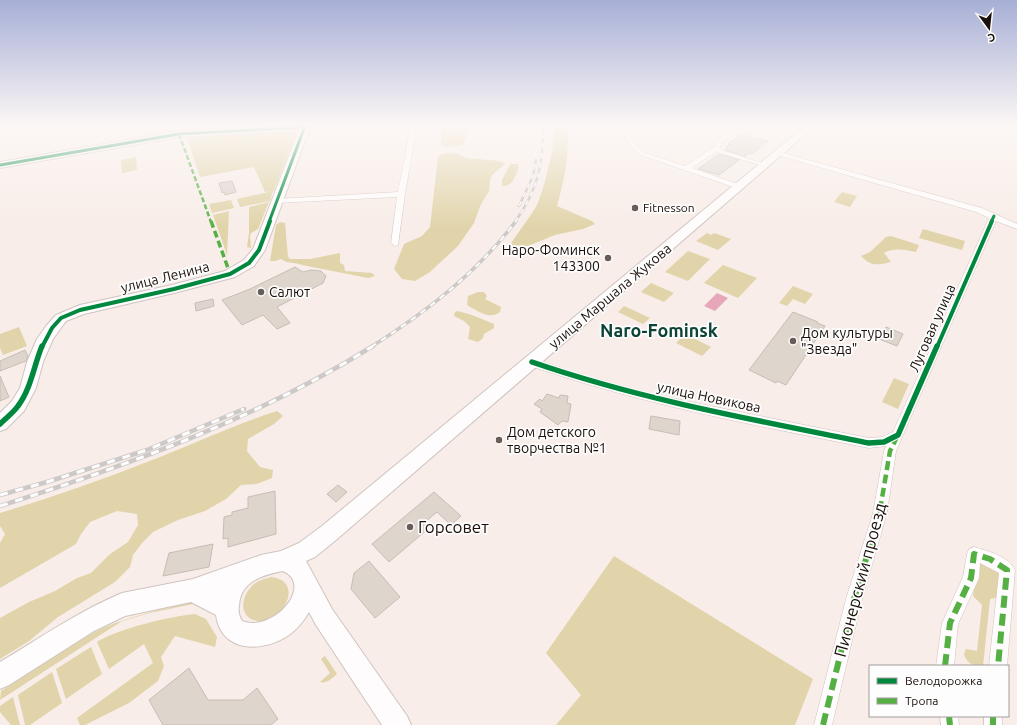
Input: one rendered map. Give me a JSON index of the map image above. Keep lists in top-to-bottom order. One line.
{"streets":{"main road":["улица Ленина","улица Маршала Жукова"],"street":["Луговая улица","улица Новикова","Пионерский проезд"]},"crossings":[["улица Маршала Жукова","улица Новикова"],["Луговая улица","улица Новикова"],["Луговая улица","Пионерский проезд"],["улица Новикова","Пионерский проезд"]],"districts":["Naro-Fominsk"],"places":["Fitnesson","Наро-Фоминск 143300","Салют","Дом культуры \"Звезда\"","Дом детского творчества №1","Горсовет"],"legend":["Велодорожка","Тропа"],"north":"bottom"}
